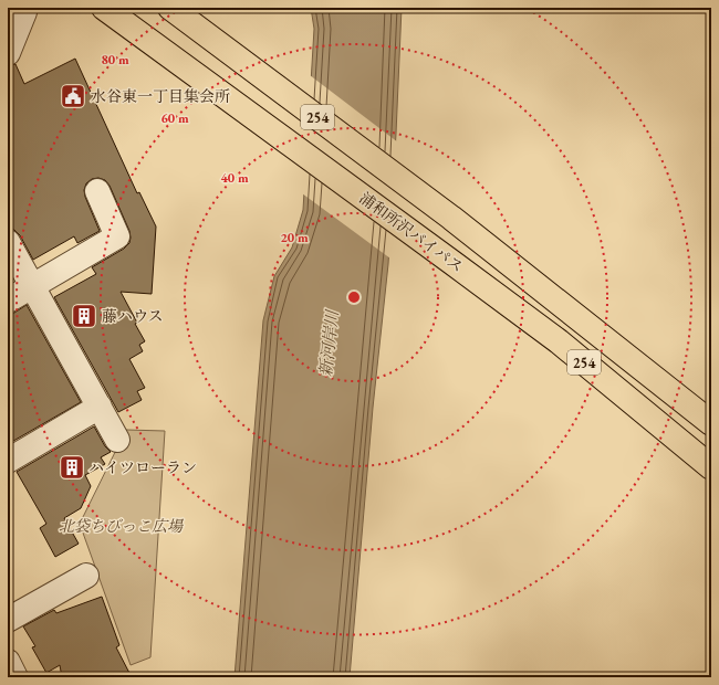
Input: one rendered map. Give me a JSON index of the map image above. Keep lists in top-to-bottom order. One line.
{"streets":{"highway":["254","浦和所沢バイパス"]},"water":["新河岸川"],"parks":["北袋ちびっこ広場"],"places":{"public building":["水谷東一丁目集会所"],"building":["藤ハウス","ハイツローラン"]},"rings":["80 m","60 m","40 m","20 m"]}
